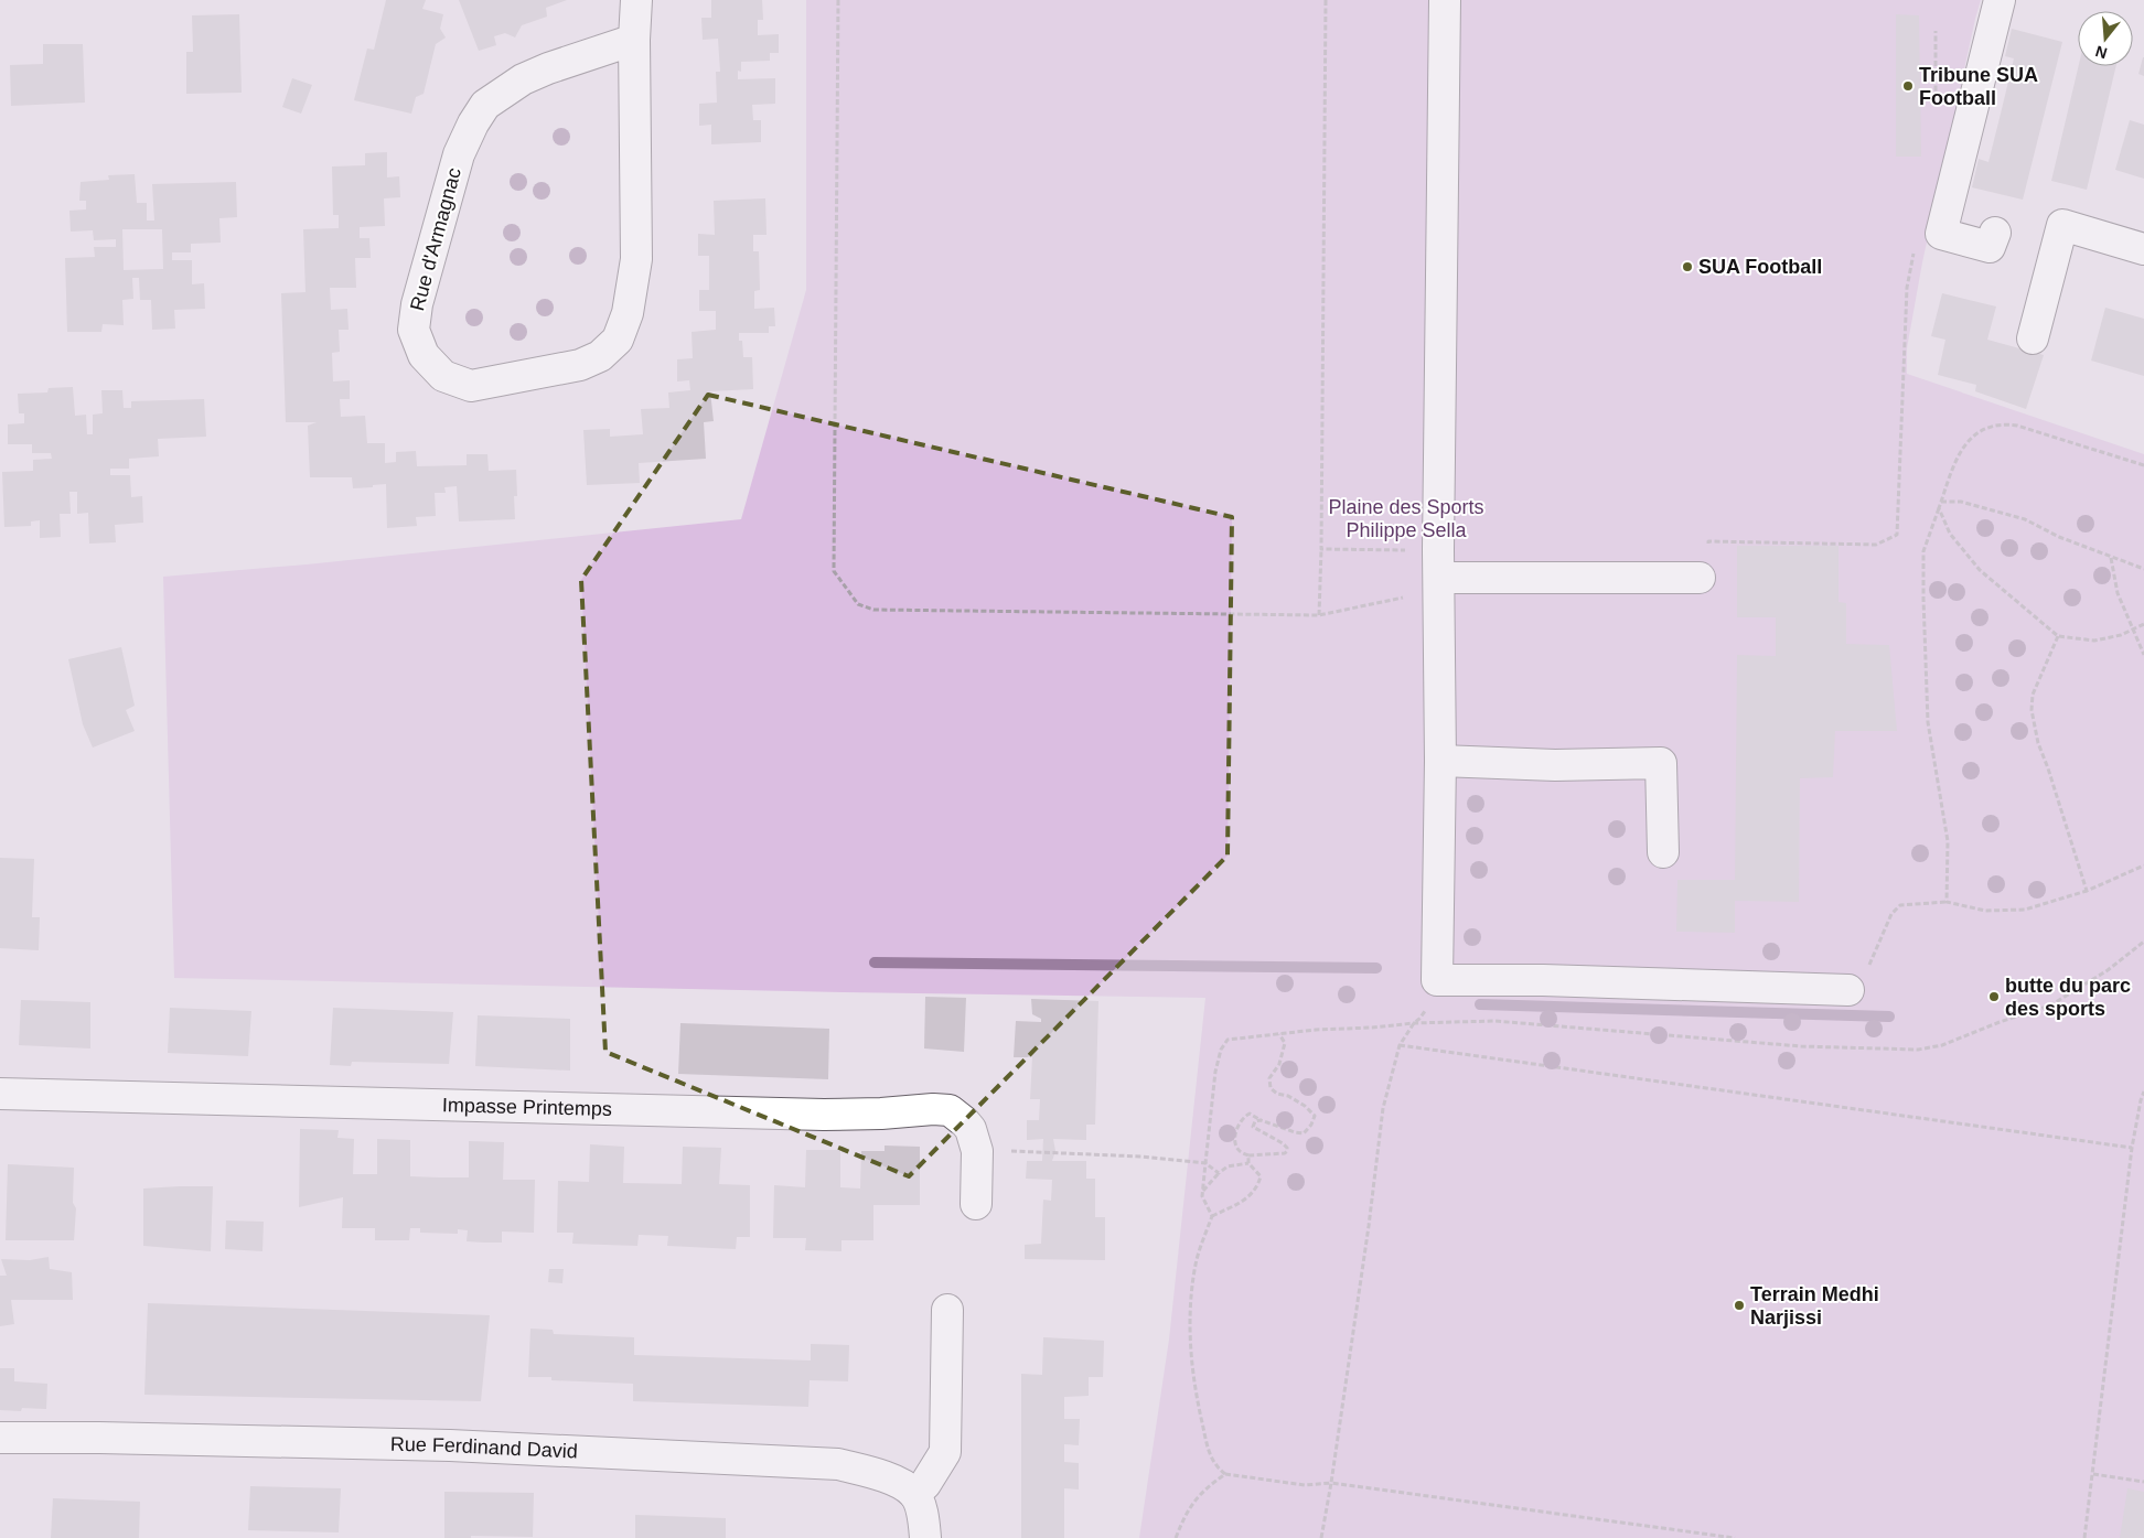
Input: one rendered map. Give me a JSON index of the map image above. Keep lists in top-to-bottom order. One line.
{"streets":{"street":["Rue d'Armagnac","Impasse Printemps","Rue Ferdinand David"]},"parks":["Plaine des Sports Philippe Sella"],"places":["Tribune SUA Football","SUA Football","butte du parc des sports","Terrain Medhi Narjissi"],"north":"bottom"}
